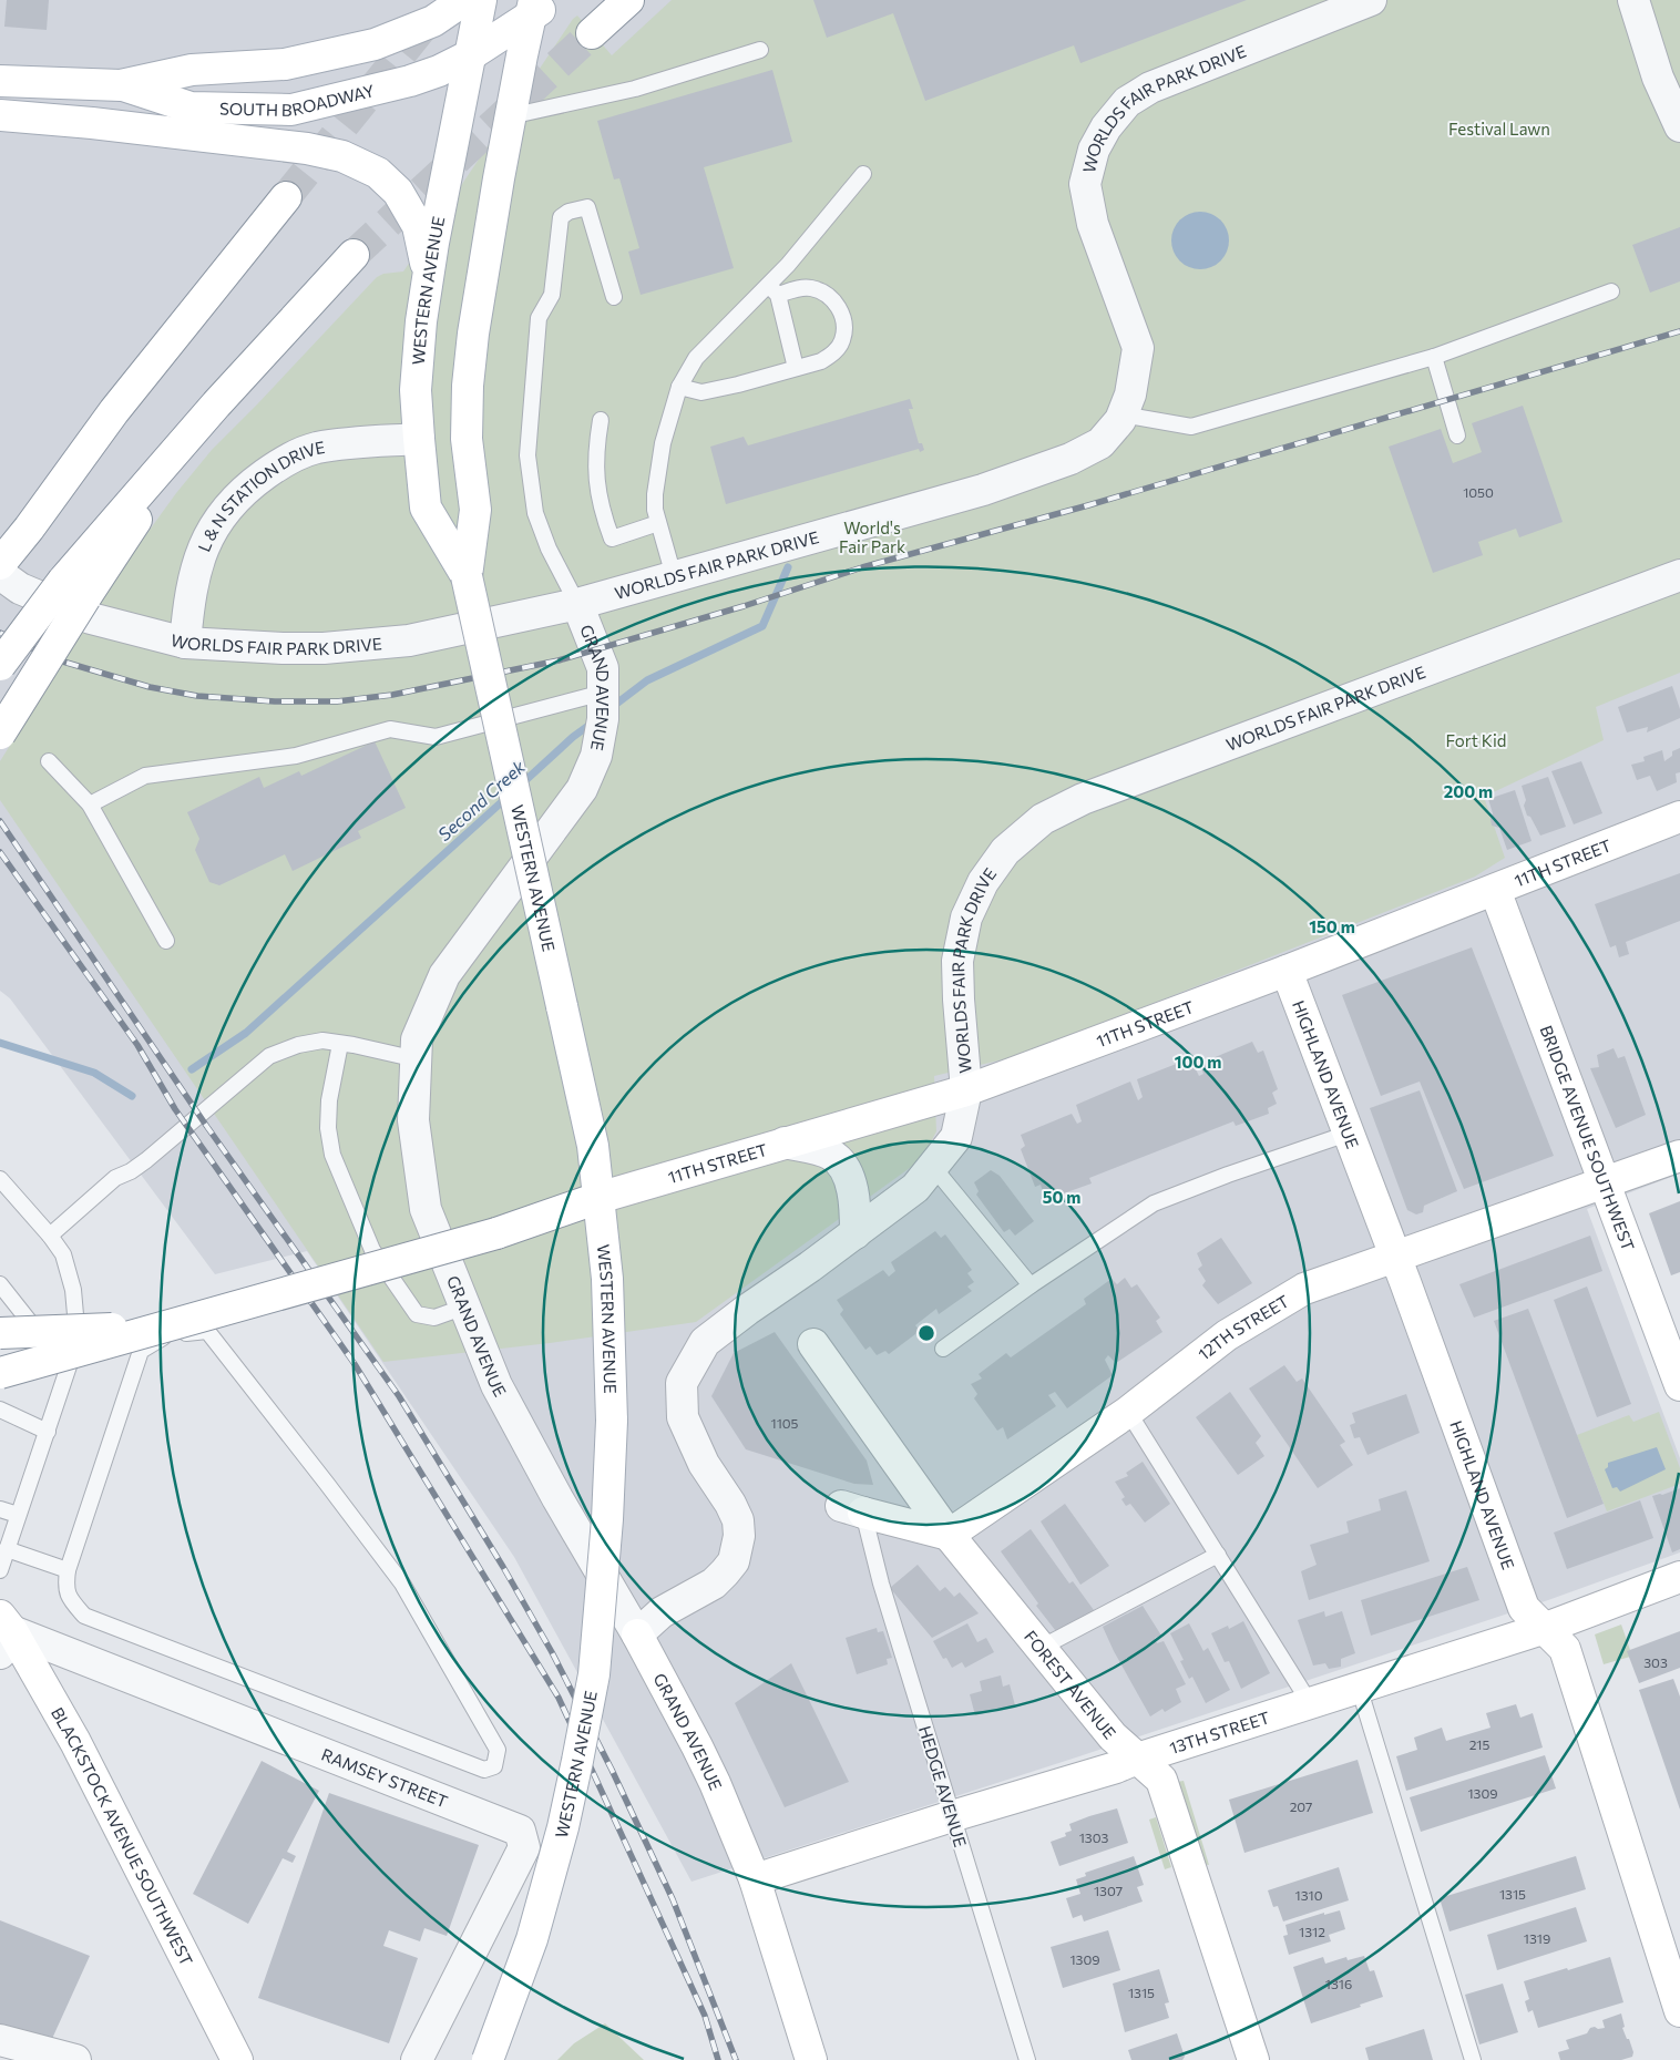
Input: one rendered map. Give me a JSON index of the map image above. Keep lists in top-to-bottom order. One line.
{"streets":{"main road":["SOUTH BROADWAY","WESTERN AVENUE","GRAND AVENUE","11TH STREET","HIGHLAND AVENUE","BRIDGE AVENUE SOUTHWEST","12TH STREET","FOREST AVENUE","13TH STREET","BLACKSTOCK AVENUE SOUTHWEST"],"street":["WORLDS FAIR PARK DRIVE","L & N STATION DRIVE","RAMSEY STREET"],"lane":["HEDGE AVENUE"]},"crossings":[["SOUTH BROADWAY","WESTERN AVENUE"],["WORLDS FAIR PARK DRIVE","L & N STATION DRIVE"],["WORLDS FAIR PARK DRIVE","GRAND AVENUE"],["WORLDS FAIR PARK DRIVE","11TH STREET"],["WESTERN AVENUE","L & N STATION DRIVE"],["WESTERN AVENUE","11TH STREET"],["GRAND AVENUE","13TH STREET"],["11TH STREET","HIGHLAND AVENUE"],["11TH STREET","BRIDGE AVENUE SOUTHWEST"],["HIGHLAND AVENUE","12TH STREET"],["HIGHLAND AVENUE","13TH STREET"],["BRIDGE AVENUE SOUTHWEST","12TH STREET"],["12TH STREET","FOREST AVENUE"],["FOREST AVENUE","13TH STREET"],["13TH STREET","HEDGE AVENUE"],["RAMSEY STREET","BLACKSTOCK AVENUE SOUTHWEST"]],"water":["Second Creek"],"parks":["Festival Lawn","World's Fair Park","Fort Kid"],"house_numbers":["1050","1105","303","215","1309","207","1303","1307","1315","1310","1312","1319","1309","1316","1315"],"rings":["200 m","150 m","100 m","50 m"]}
